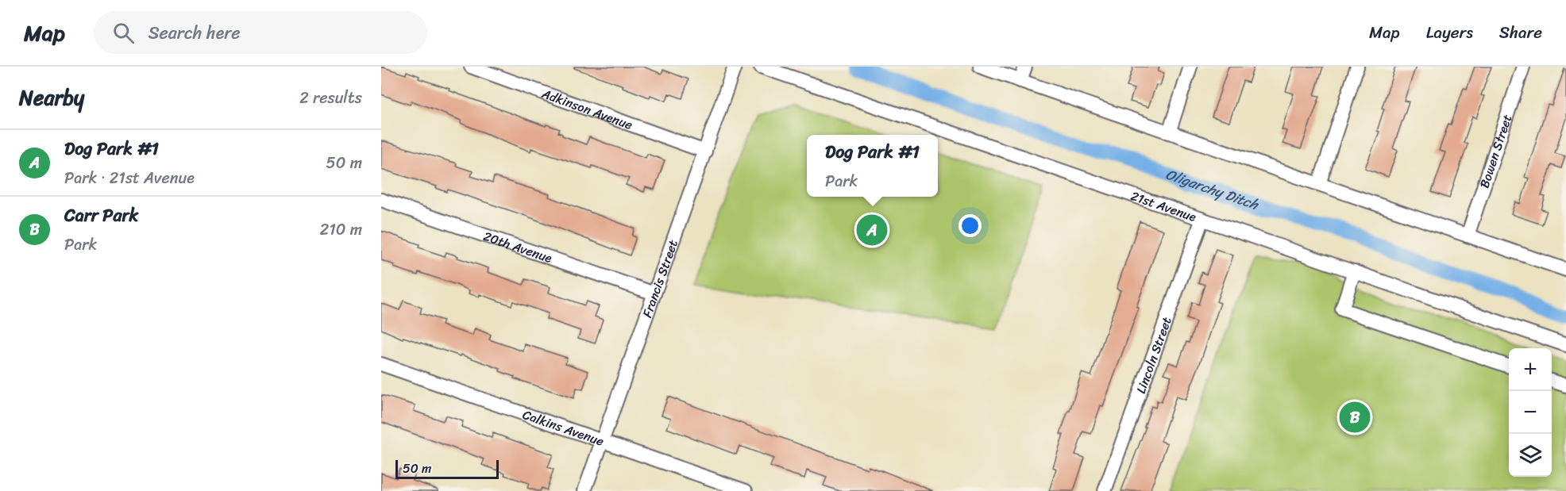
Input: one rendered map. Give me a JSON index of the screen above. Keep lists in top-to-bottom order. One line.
{"streets":{"street":["Adkinson Avenue","Bowen Street","21st Avenue","20th Avenue","Francis Street","Lincoln Street","Calkins Avenue"]},"crossings":[["Adkinson Avenue","Francis Street"],["21st Avenue","Lincoln Street"],["20th Avenue","Francis Street"],["Francis Street","Calkins Avenue"]],"water":["Oligarchy Ditch"],"scale_bar":"50 m","page":{"header":"Map","search":"Search here","nav":["Map","Layers","Share"],"heading":["Nearby","2 results"],"list":[{"mark":"A","name":"Dog Park #1","note":"Park · 21st Avenue","value":"50 m"},{"mark":"B","name":"Carr Park","note":"Park","value":"210 m"}],"popup":["Dog Park #1","Park"],"pins":["A","B"],"map_buttons":["+","−"],"scale":"50 m"}}
